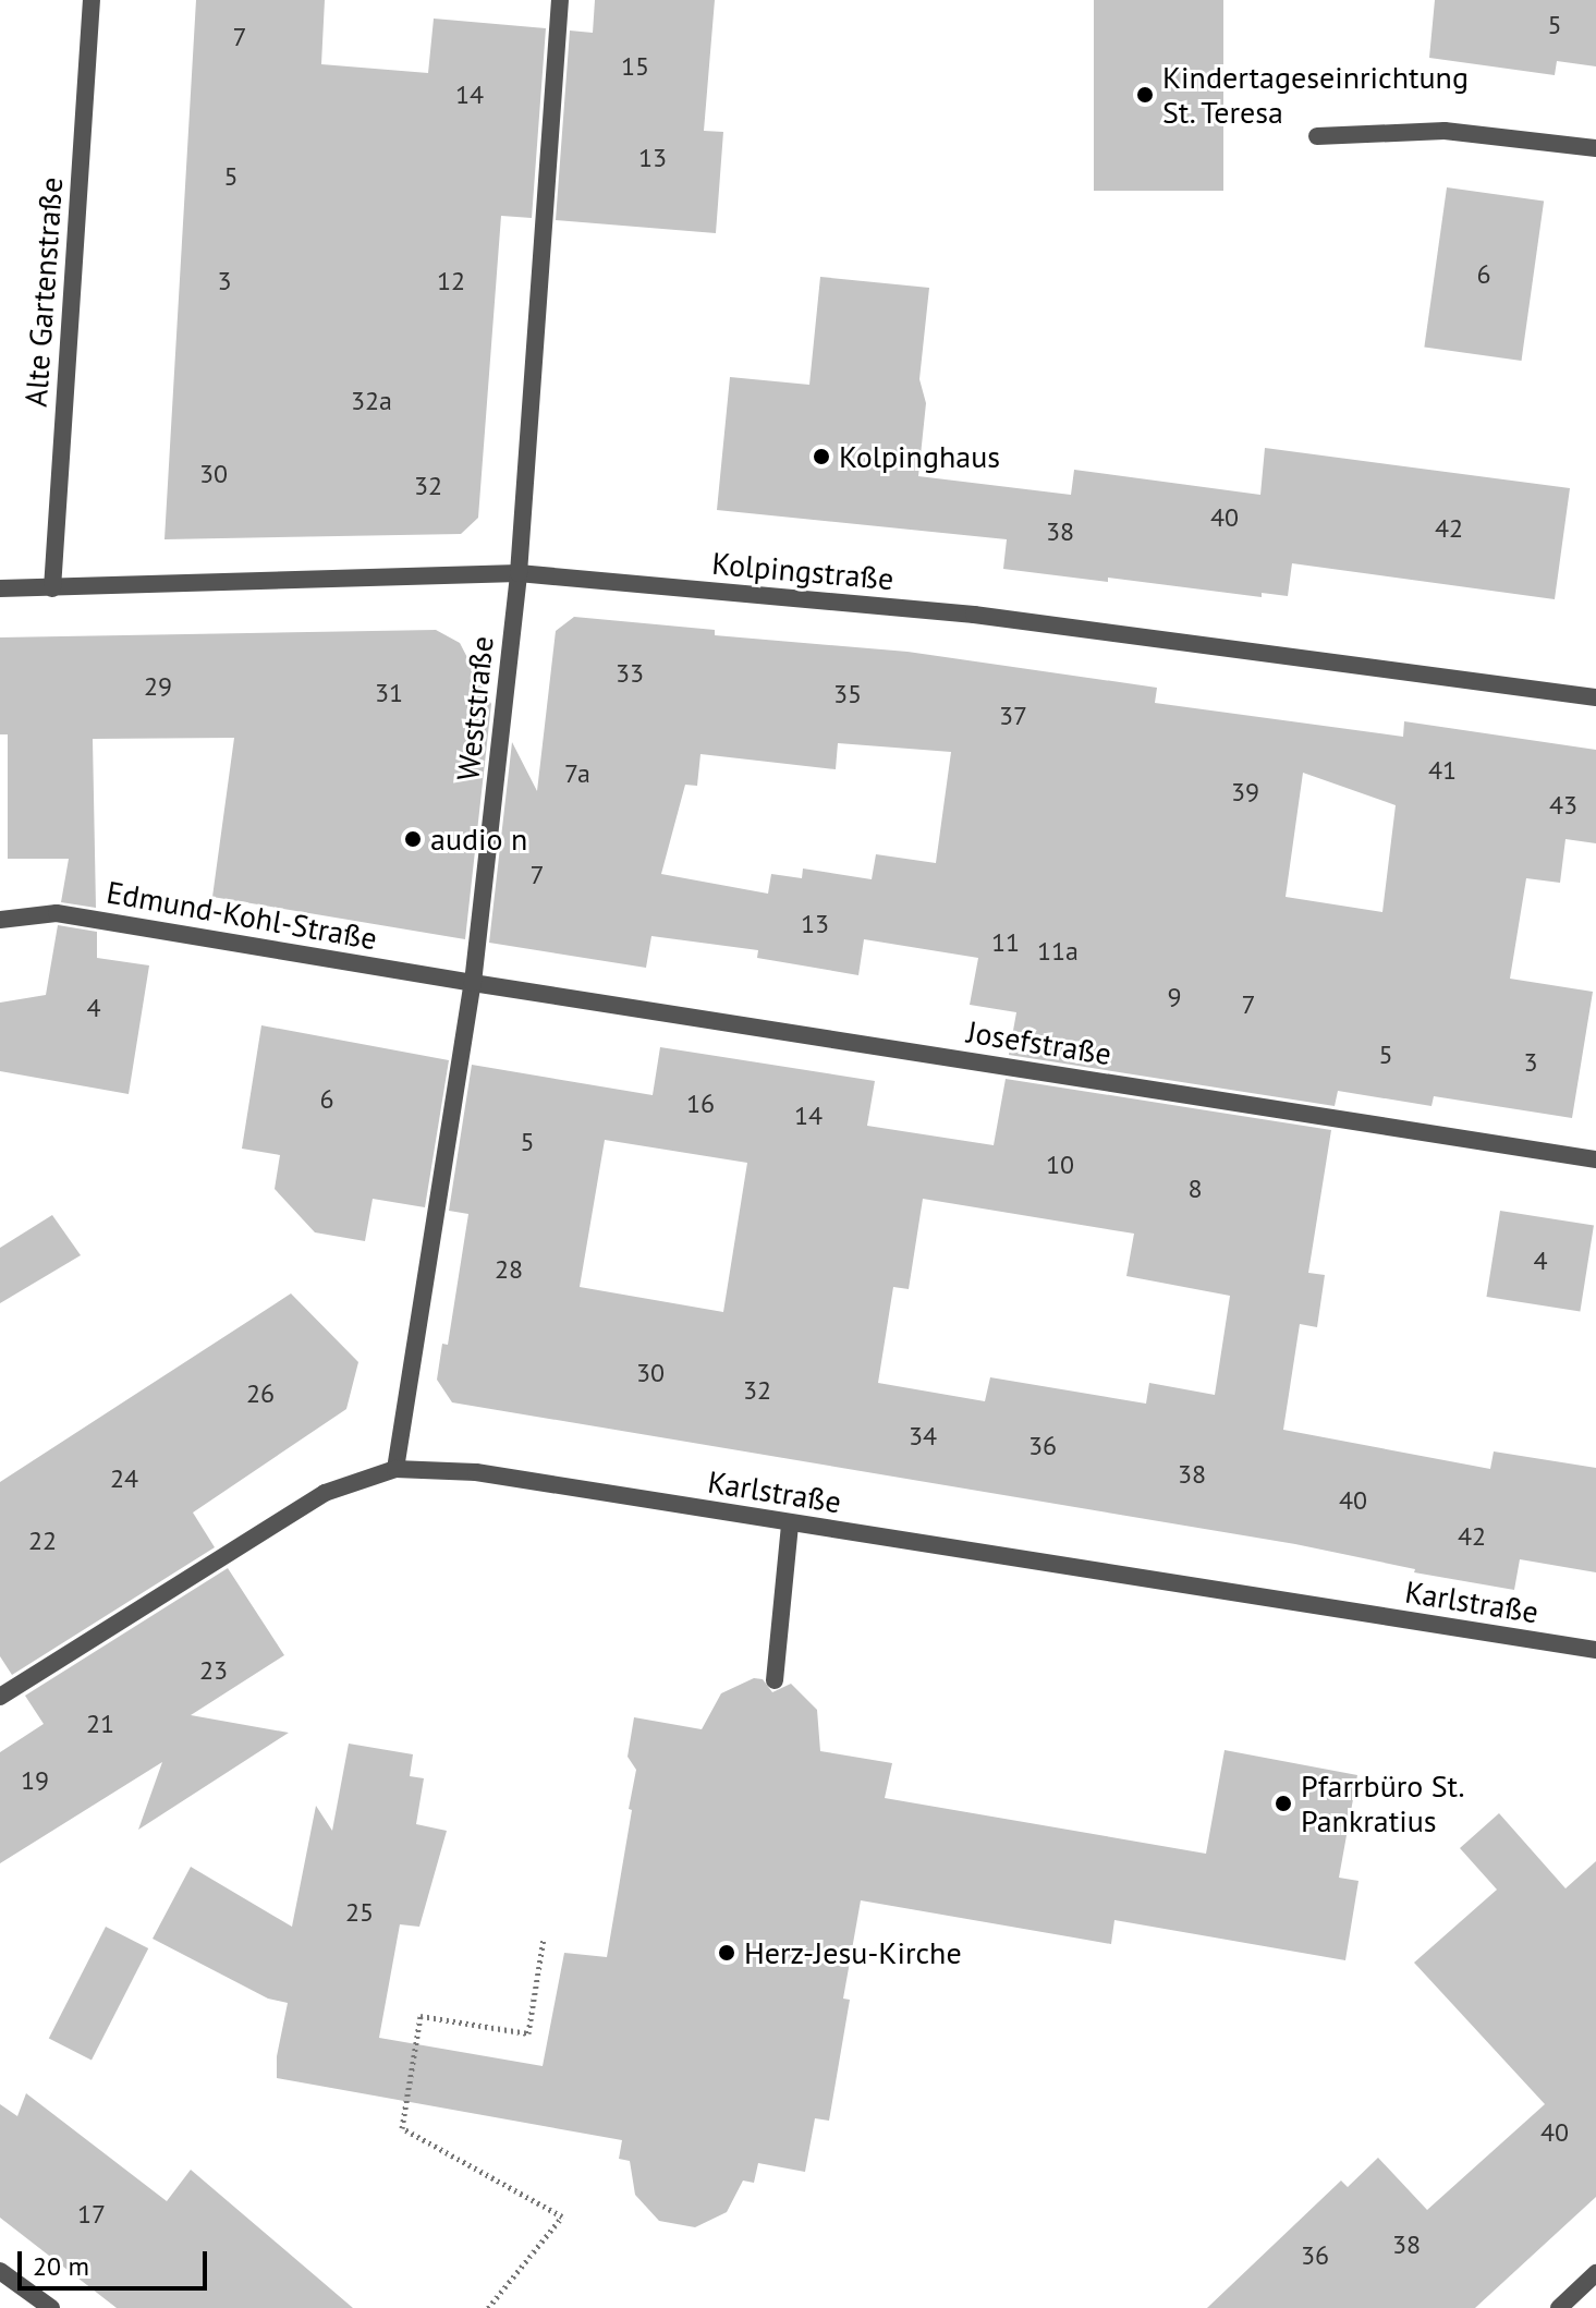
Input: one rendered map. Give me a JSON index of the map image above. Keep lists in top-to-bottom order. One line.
{"streets":{"street":["Alte Gartenstraße","Kolpingstraße","Weststraße","Edmund-Kohl-Straße","Josefstraße","Karlstraße"]},"crossings":[["Alte Gartenstraße","Kolpingstraße"],["Kolpingstraße","Weststraße"],["Weststraße","Edmund-Kohl-Straße"],["Weststraße","Josefstraße"],["Weststraße","Karlstraße"],["Edmund-Kohl-Straße","Josefstraße"]],"places":["Kindertageseinrichtung St. Teresa","Kolpinghaus","audio n","Pfarrbüro St. Pankratius","Herz-Jesu-Kirche"],"house_numbers":["5","7","15","14","13","5","6","3","12","32a","30","32","40","42","38","33","29","31","35","37","41","7a","39","43","7","13","11","11a","9","7","4","5","3","6","16","14","5","10","8","4","28","30","32","26","34","36","38","24","40","42","22","23","21","19","25","40","17","38","36"],"scale_bar":"20 m"}
